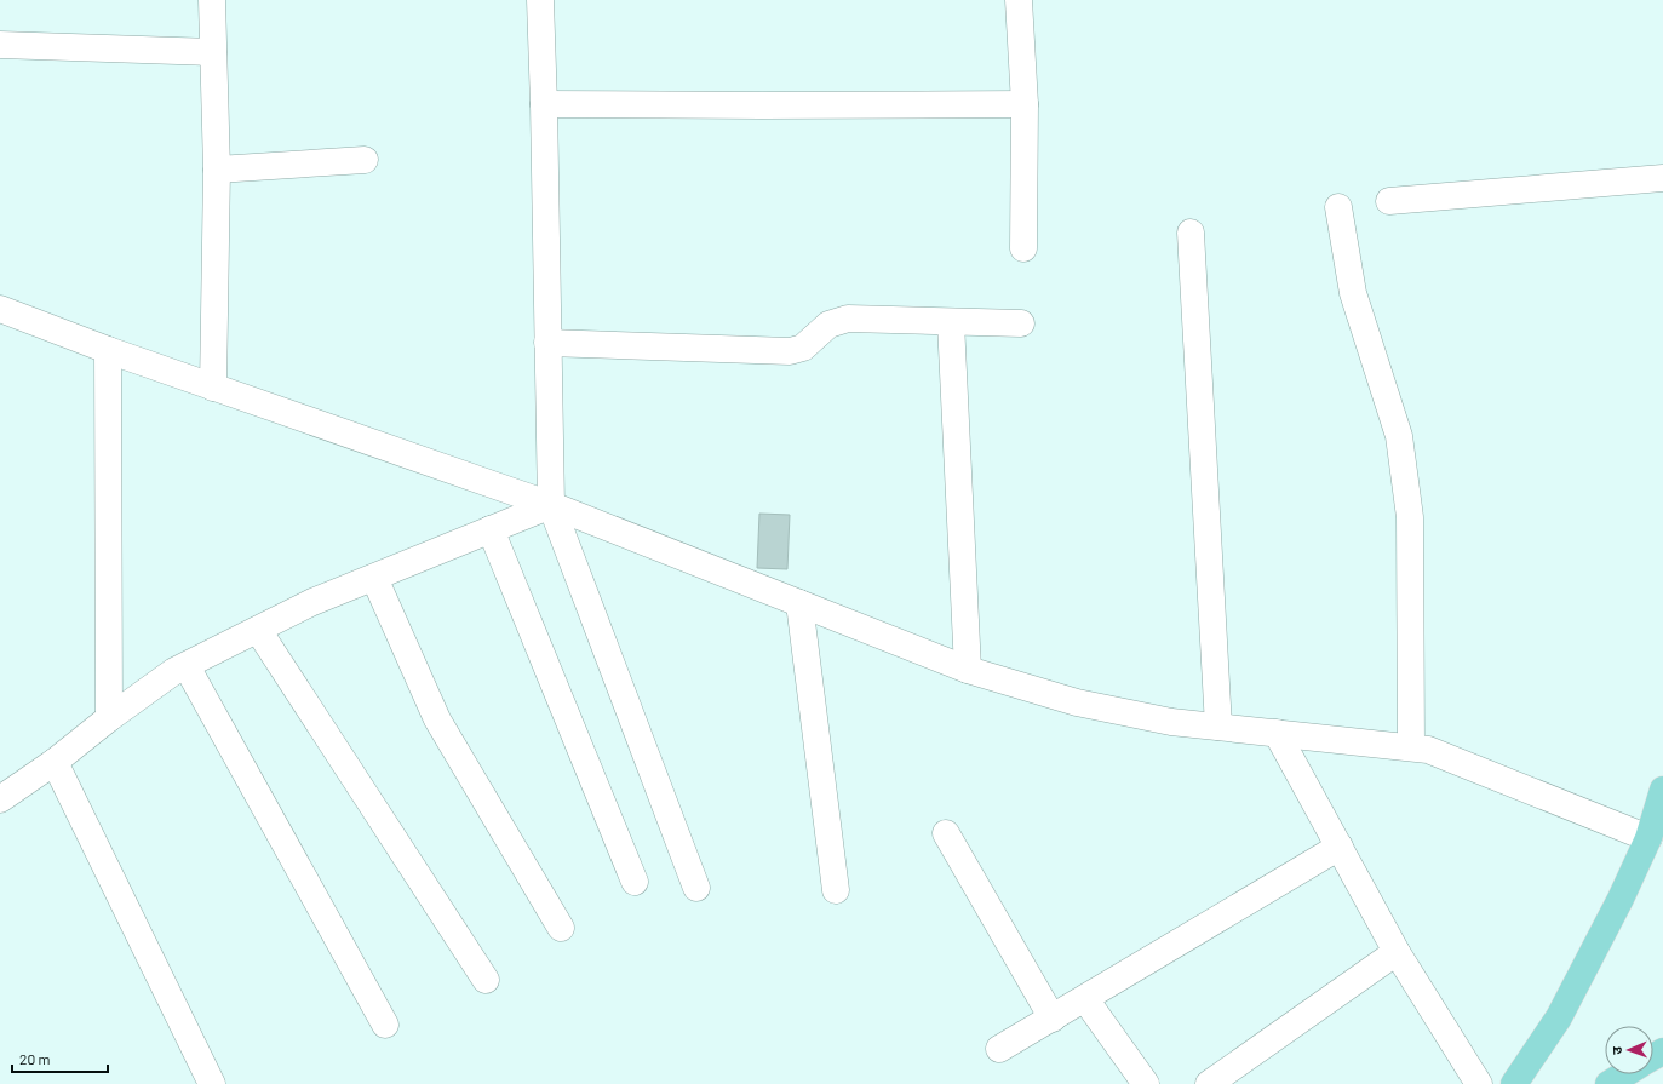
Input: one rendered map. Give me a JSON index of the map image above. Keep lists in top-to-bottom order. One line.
{"scale_bar":"20 m","north":"left"}
